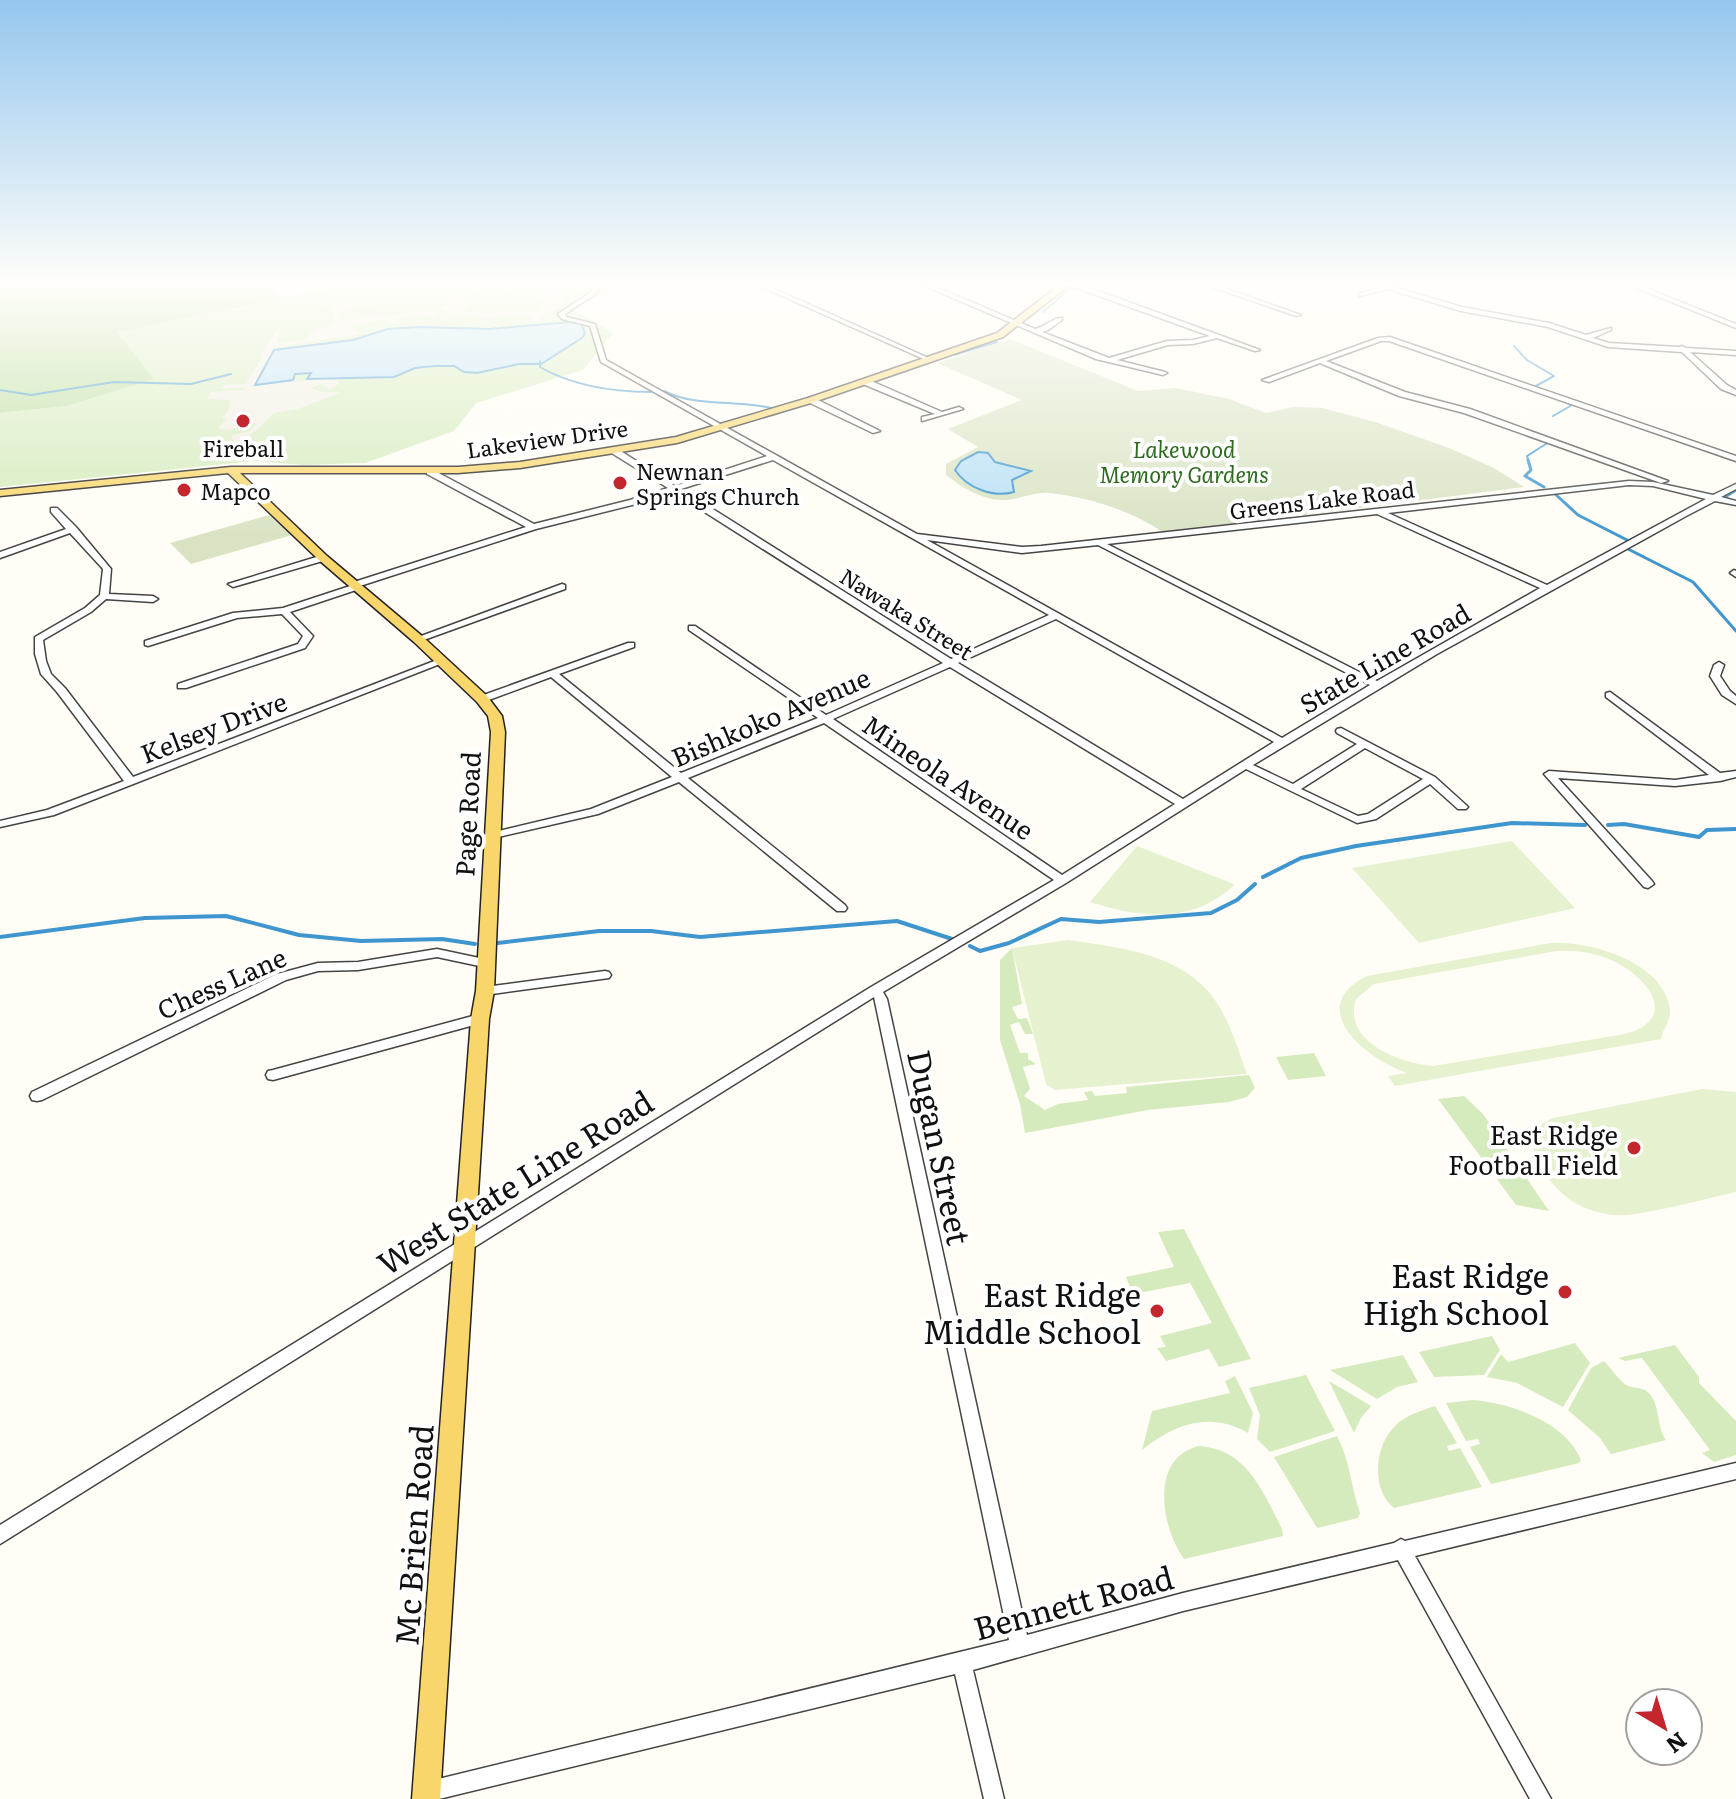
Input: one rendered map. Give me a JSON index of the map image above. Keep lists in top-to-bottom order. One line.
{"streets":{"main road":["Lakeview Drive","Page Road","Mc Brien Road"],"street":["Greens Lake Road","Nawaka Street","State Line Road","Bishkoko Avenue","Kelsey Drive","Mineola Avenue","Chess Lane","Dugan Street","West State Line Road","Bennett Road"]},"crossings":[["Lakeview Drive","Nawaka Street"],["Lakeview Drive","Page Road"],["Greens Lake Road","State Line Road"],["Nawaka Street","State Line Road"],["Nawaka Street","Bishkoko Avenue"],["State Line Road","Mineola Avenue"],["State Line Road","West State Line Road"],["Bishkoko Avenue","Mineola Avenue"],["Bishkoko Avenue","Page Road"],["Kelsey Drive","Page Road"],["Mineola Avenue","West State Line Road"],["Page Road","Chess Lane"],["Page Road","West State Line Road"],["Page Road","Mc Brien Road"],["Dugan Street","West State Line Road"],["Dugan Street","Bennett Road"],["Mc Brien Road","Bennett Road"]],"parks":["Lakewood Memory Gardens"],"places":["Fireball","Newnan Springs Church","Mapco","East Ridge Football Field","East Ridge High School","East Ridge Middle School"],"north":"bottom right"}
